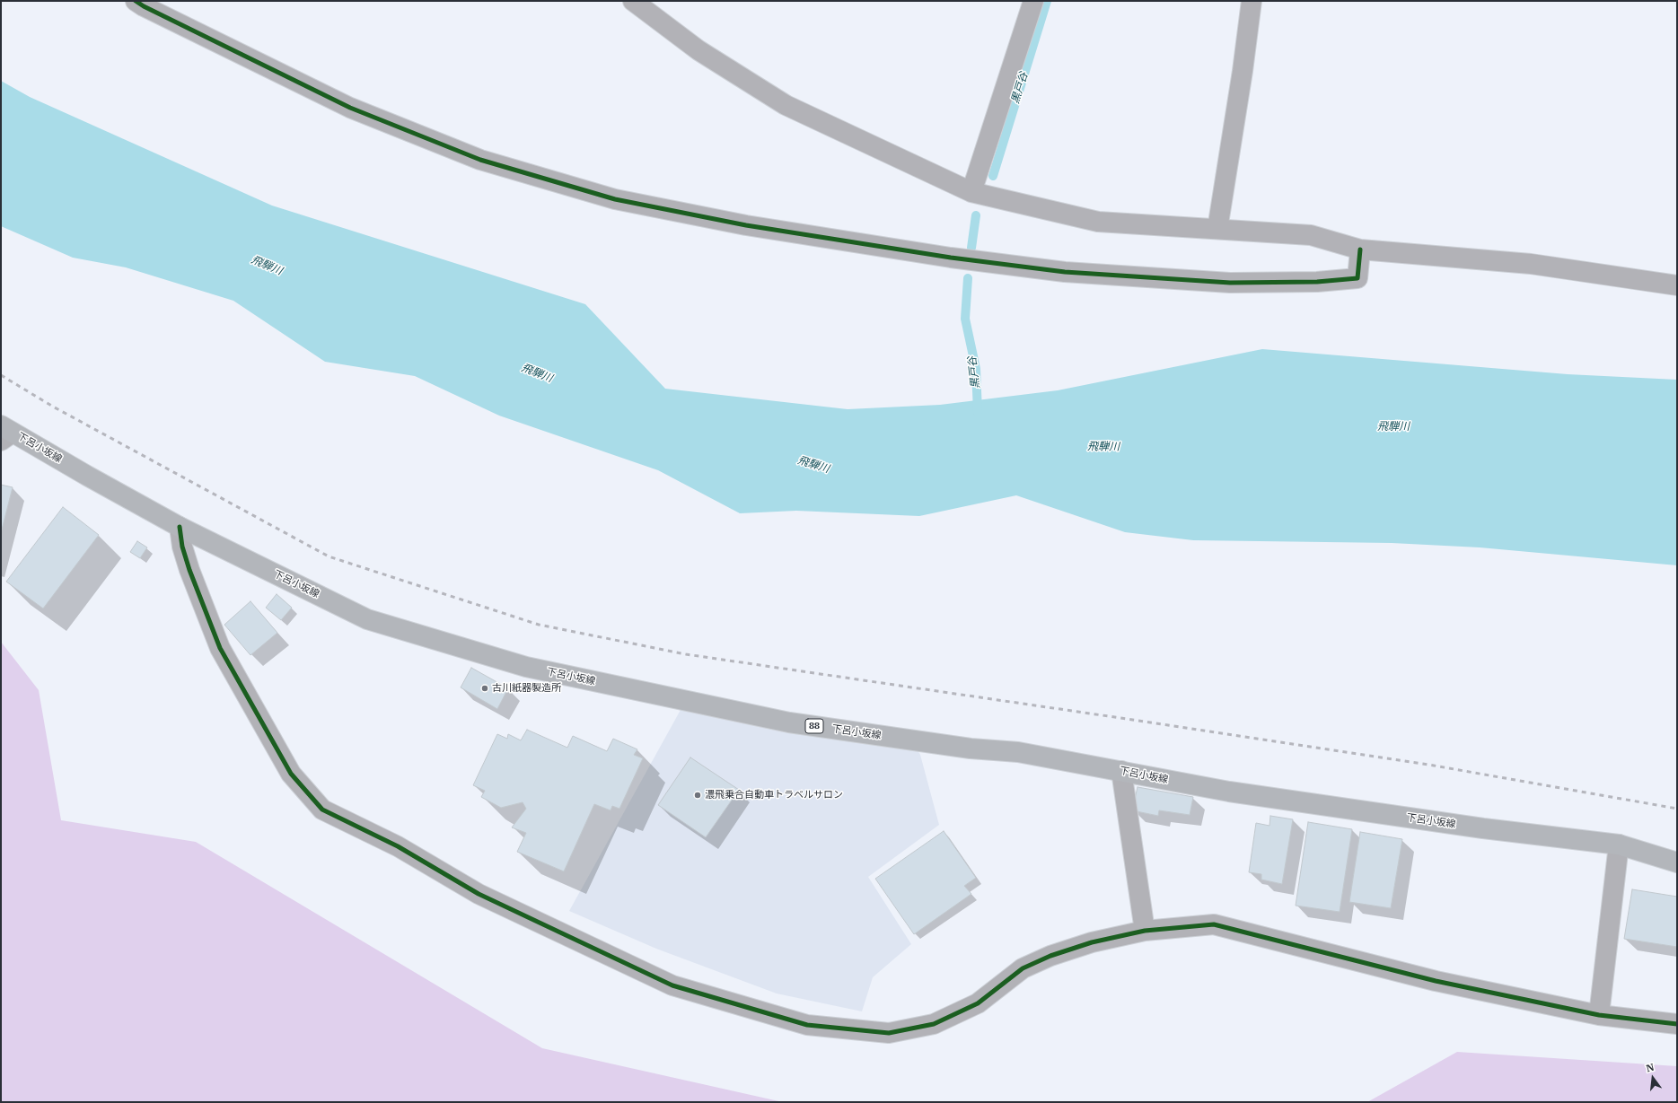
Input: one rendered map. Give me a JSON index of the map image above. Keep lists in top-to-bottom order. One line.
{"streets":{"main road":["下呂小坂線","88"]},"water":["黒戸谷","飛騨川"],"places":["古川紙器製造所","濃飛乗合自動車トラベルサロン"],"north":"top"}
